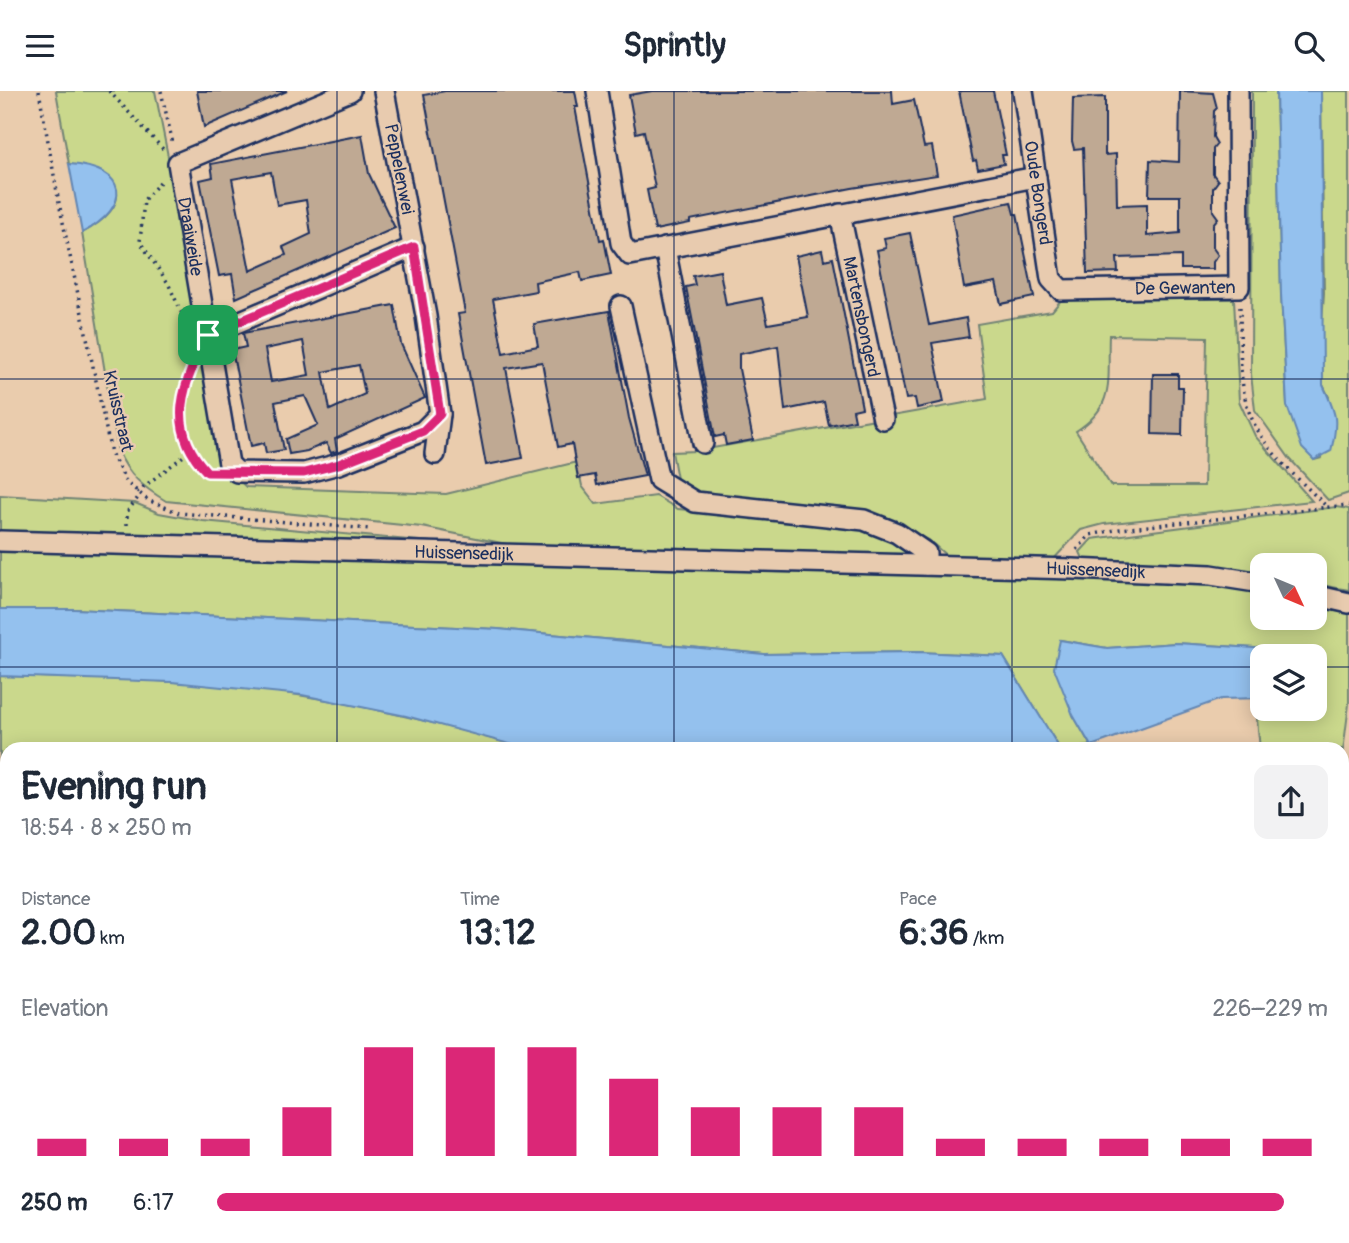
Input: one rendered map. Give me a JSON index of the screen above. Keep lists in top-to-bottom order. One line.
{"streets":{"street":["Peppelenwei","Oude Bongerd","Draaiweide","De Gewanten","Martensbongerd","Huissensedijk"],"path":["Kruisstraat"]},"crossings":[["Oude Bongerd","De Gewanten"]],"north":"bottom right","page":{"header":"Sprintly","heading":["Evening run","18:54 · 8 × 250 m"],"stats":[["Distance","2.00 km"],["Time","13:12"],["Pace","6:36 /km"]],"chart":["Elevation","226–229 m"],"list":[{"name":"250 m","note":"6:17"}]}}
